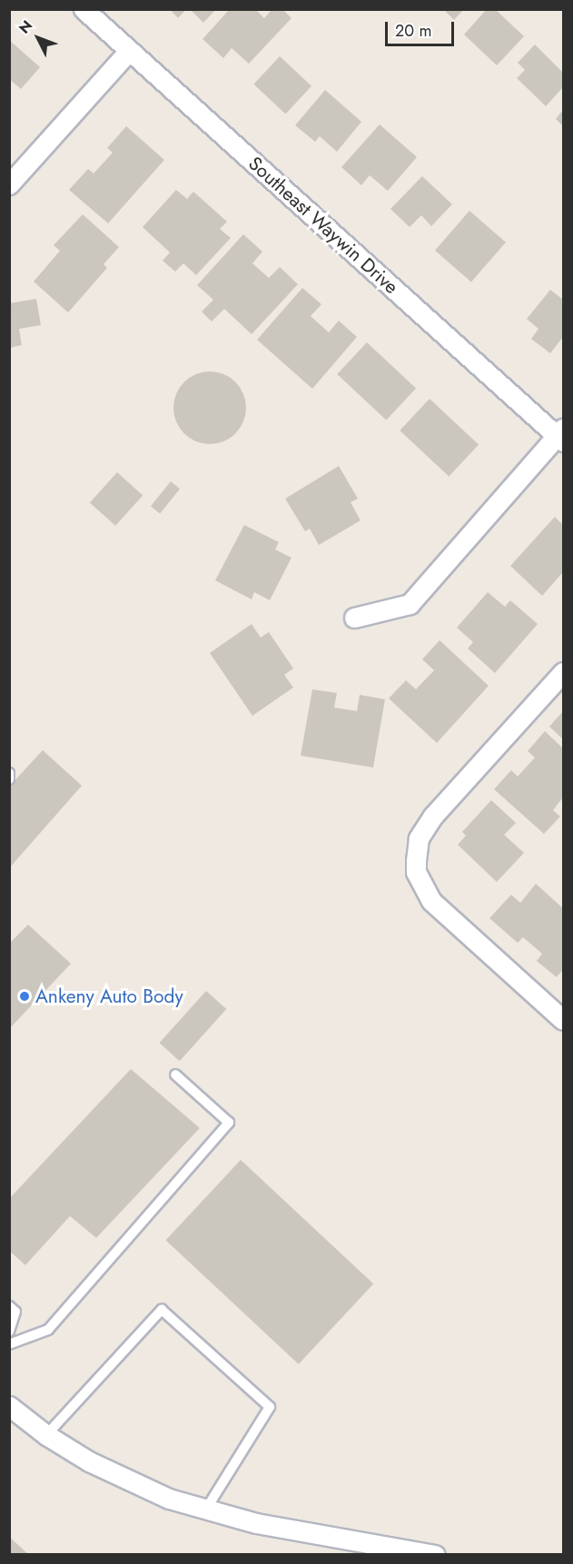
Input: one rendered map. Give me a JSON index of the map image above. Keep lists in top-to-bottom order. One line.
{"streets":{"street":["Southeast Waywin Drive"]},"places":["Ankeny Auto Body"],"scale_bar":"20 m","north":"top left"}
